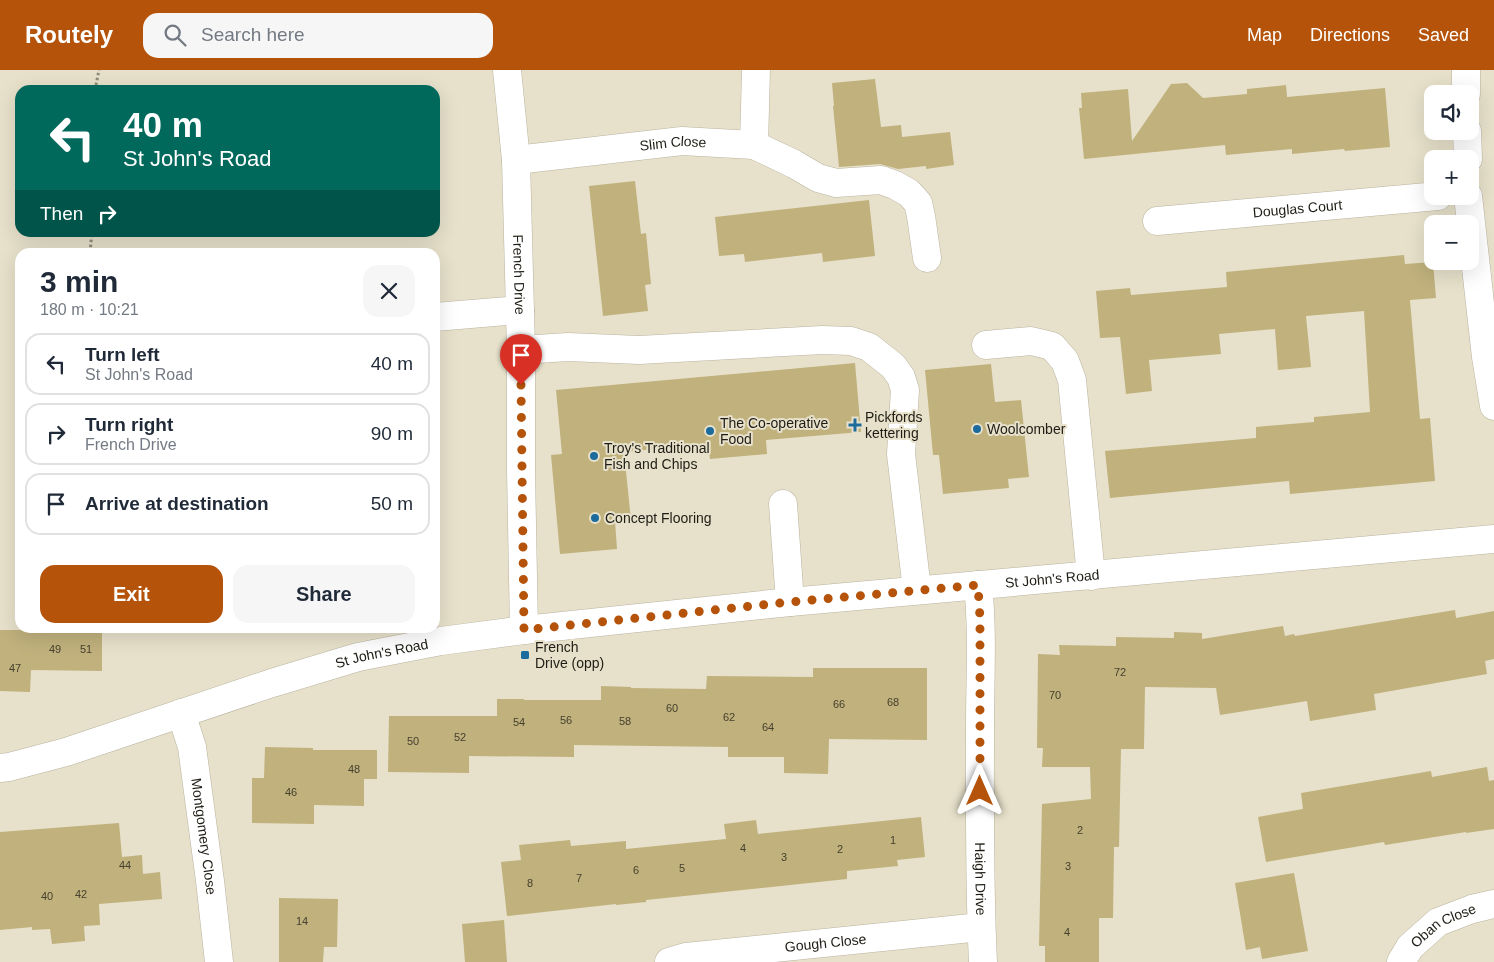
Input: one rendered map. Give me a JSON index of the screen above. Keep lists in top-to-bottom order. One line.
{"streets":{"street":["Slim Close","Douglas Court","French Drive","St John's Road","Montgomery Close","Haigh Drive","Oban Close","Gough Close"]},"crossings":[["Slim Close","French Drive"],["French Drive","St John's Road"],["St John's Road","Montgomery Close"],["St John's Road","Haigh Drive"],["Haigh Drive","Gough Close"]],"places":{"health":["Pickfords kettering"],"other":["Woolcomber","The Co-operative Food","Troy's Traditional Fish and Chips","Concept Flooring"],"transit":["French Drive (opp)"]},"house_numbers":["49","51","47","72","70","68","66","60","62","56","58","54","64","52","50","48","46","2","1","4","2","3","44","3","5","6","7","8","42","40","14","4"],"page":{"header":"Routely","search":"Search here","nav":["Map","Directions","Saved"],"map_buttons":["+","−"],"turn":["40 m","St John's Road"],"then":"Then","heading":["3 min","180 m · 10:21"],"list":[{"name":"Turn left","note":"St John's Road","value":"40 m"},{"name":"Turn right","note":"French Drive","value":"90 m"},{"name":"Arrive at destination","value":"50 m"}],"buttons":["Exit","Share"]}}
